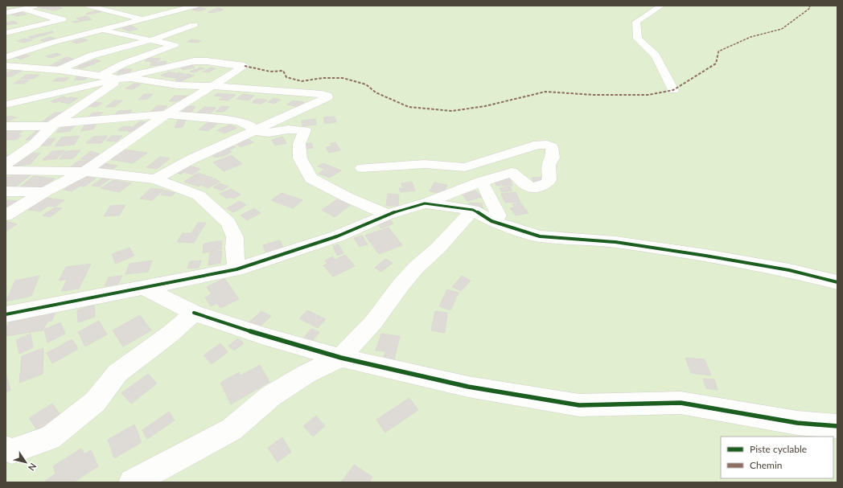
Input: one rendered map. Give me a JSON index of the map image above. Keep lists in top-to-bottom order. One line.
{"legend":["Piste cyclable","Chemin"],"north":"bottom right"}
